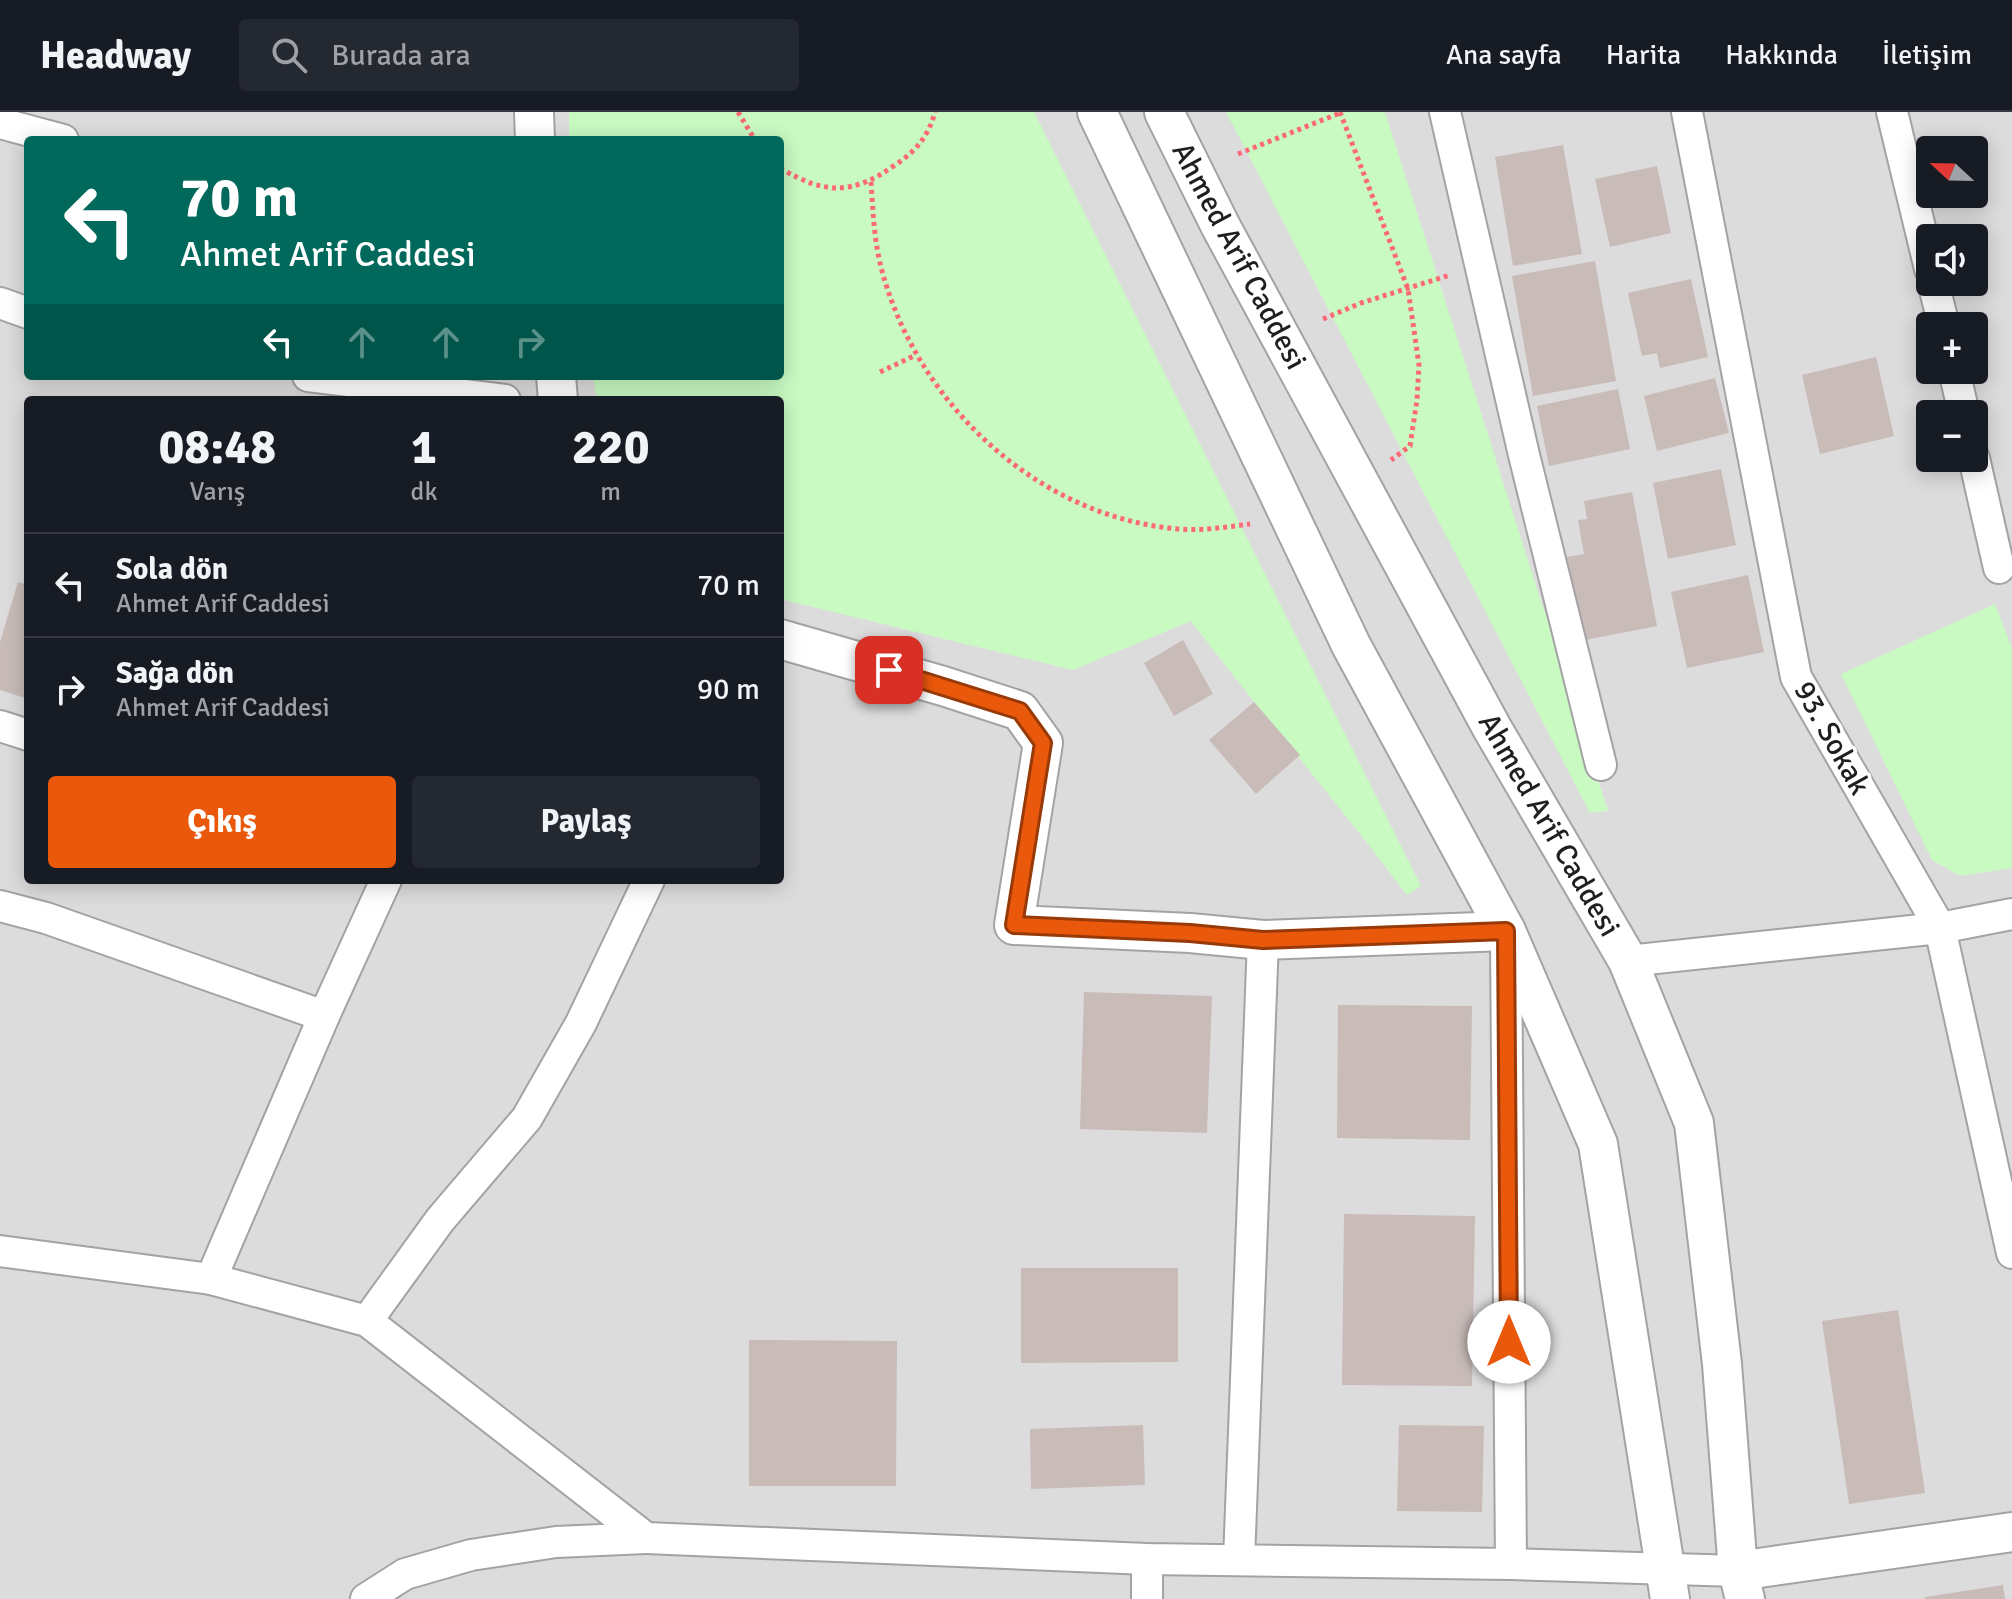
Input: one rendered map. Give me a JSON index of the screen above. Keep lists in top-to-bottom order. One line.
{"streets":{"street":["Ahmed Arif Caddesi","93. Sokak"]},"north":"left","page":{"header":"Headway","search":"Burada ara","nav":["Ana sayfa","Harita","Hakkında","İletişim"],"map_buttons":["+","−"],"turn":["70 m","Ahmet Arif Caddesi"],"eta":["08:48","Varış","1","dk","220","m"],"list":[{"name":"Sola dön","note":"Ahmet Arif Caddesi","value":"70 m"},{"name":"Sağa dön","note":"Ahmet Arif Caddesi","value":"90 m"}],"buttons":["Çıkış","Paylaş"]}}
